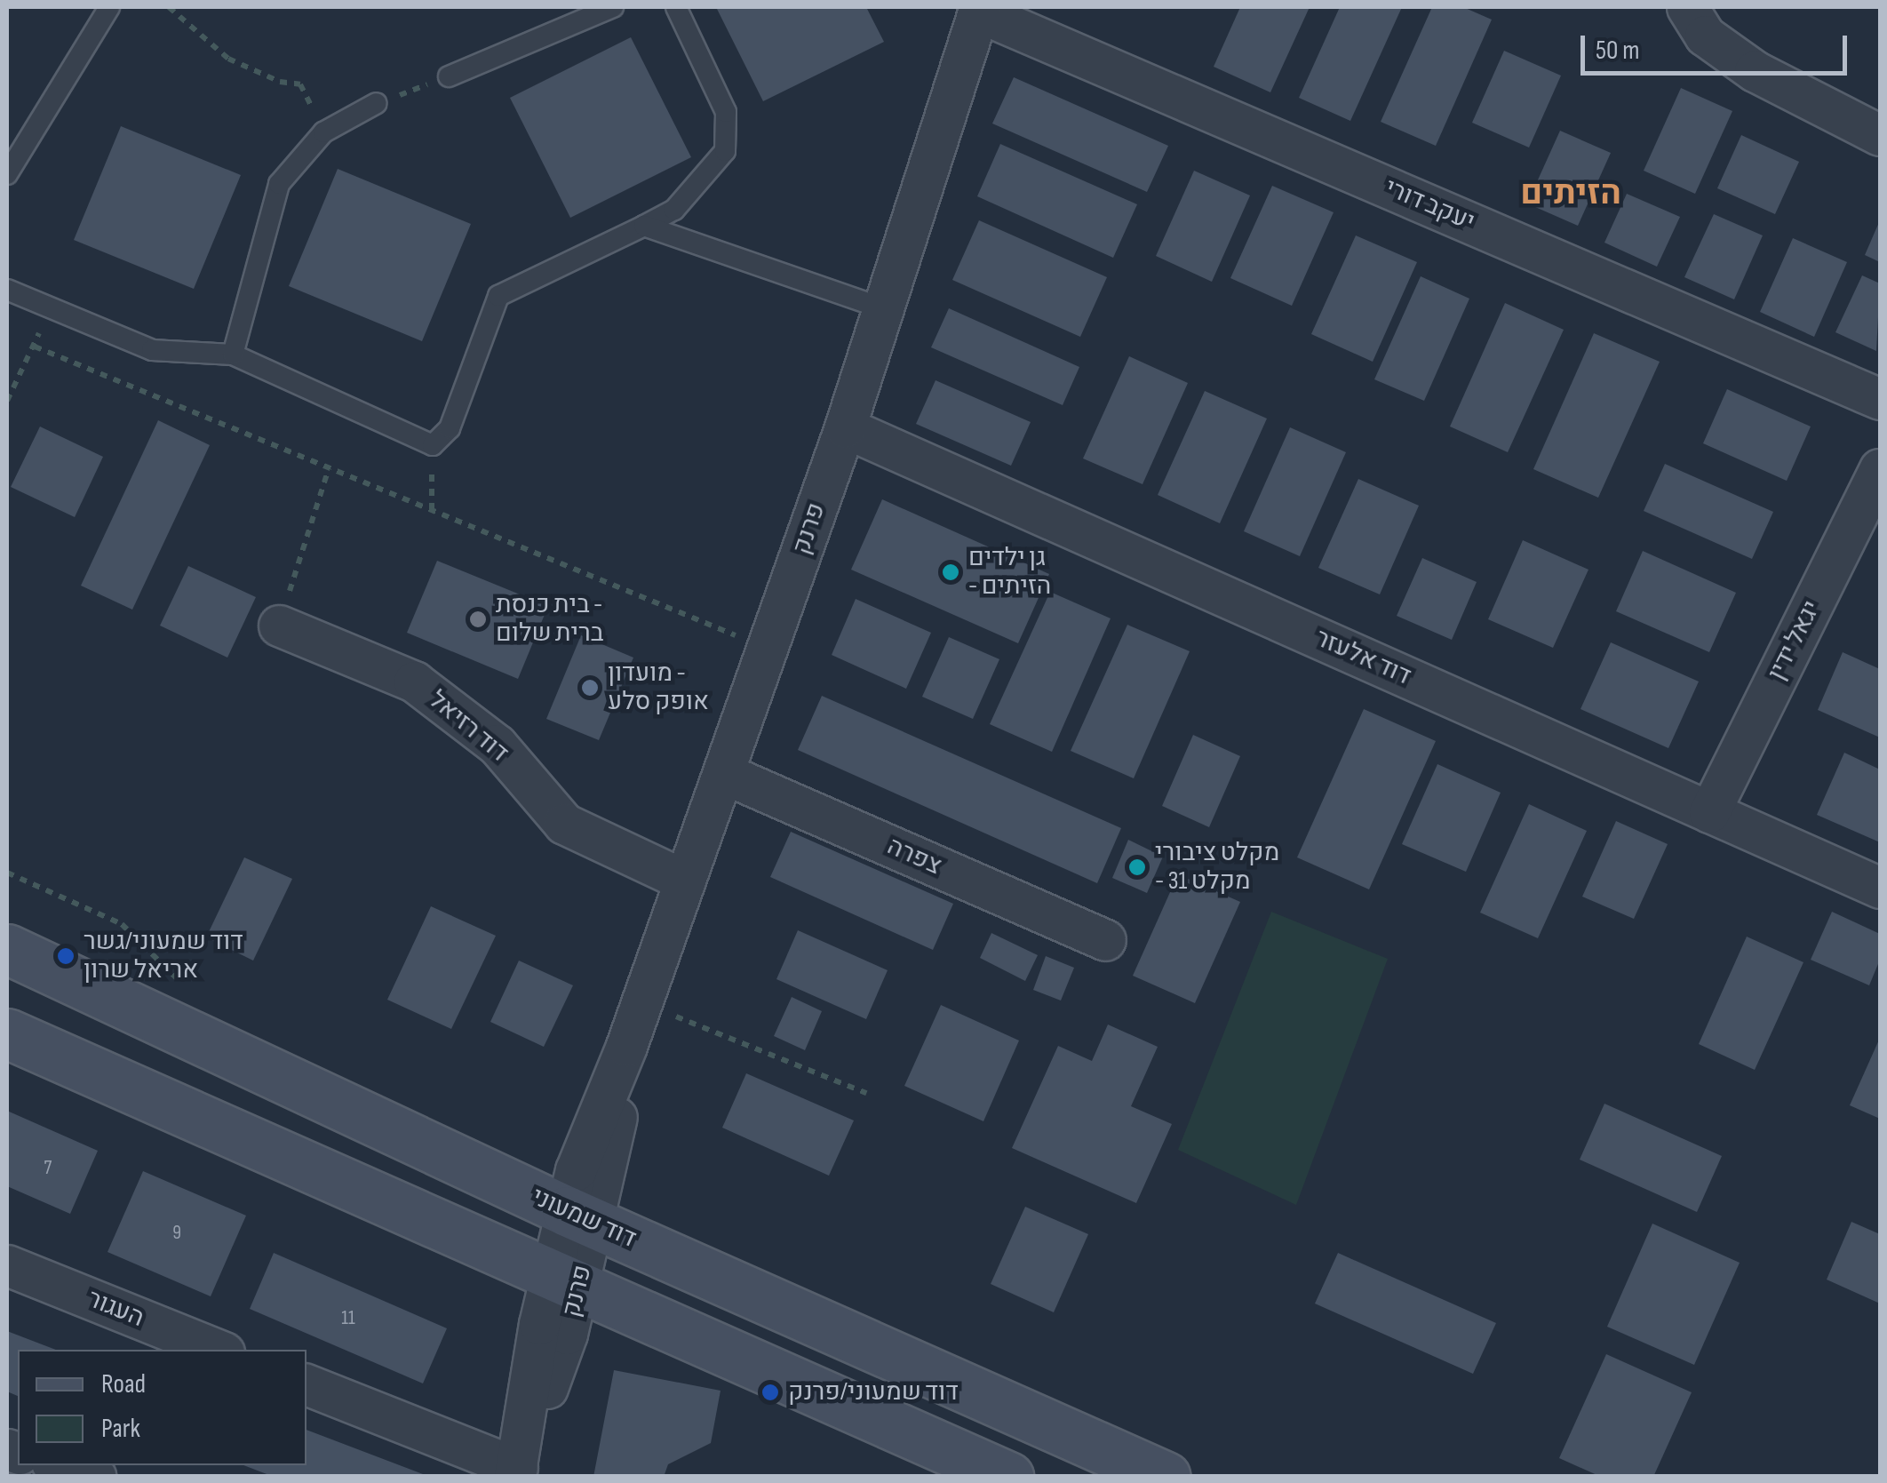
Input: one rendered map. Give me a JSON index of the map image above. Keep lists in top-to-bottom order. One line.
{"streets":{"main road":["דוד שמעוני"],"street":["יעקב דורי","פרנק","יגאל ידין","דוד אלעזר","דוד רזיאל","צפרה","העגור"]},"crossings":[["יעקב דורי","פרנק"],["פרנק","דוד אלעזר"],["פרנק","דוד רזיאל"],["פרנק","צפרה"],["פרנק","דוד שמעוני"],["יגאל ידין","דוד אלעזר"]],"districts":["הזיתים"],"places":["גן ילדים - הזיתים","בית כנסת - ברית שלום","מועדון - אופק סלע","מקלט ציבורי - מקלט 31","דוד שמעוני/גשר אריאל שרון","דוד שמעוני/פרנק"],"house_numbers":["7","9","11"],"legend":["Road","Park"],"scale_bar":"50 m"}
